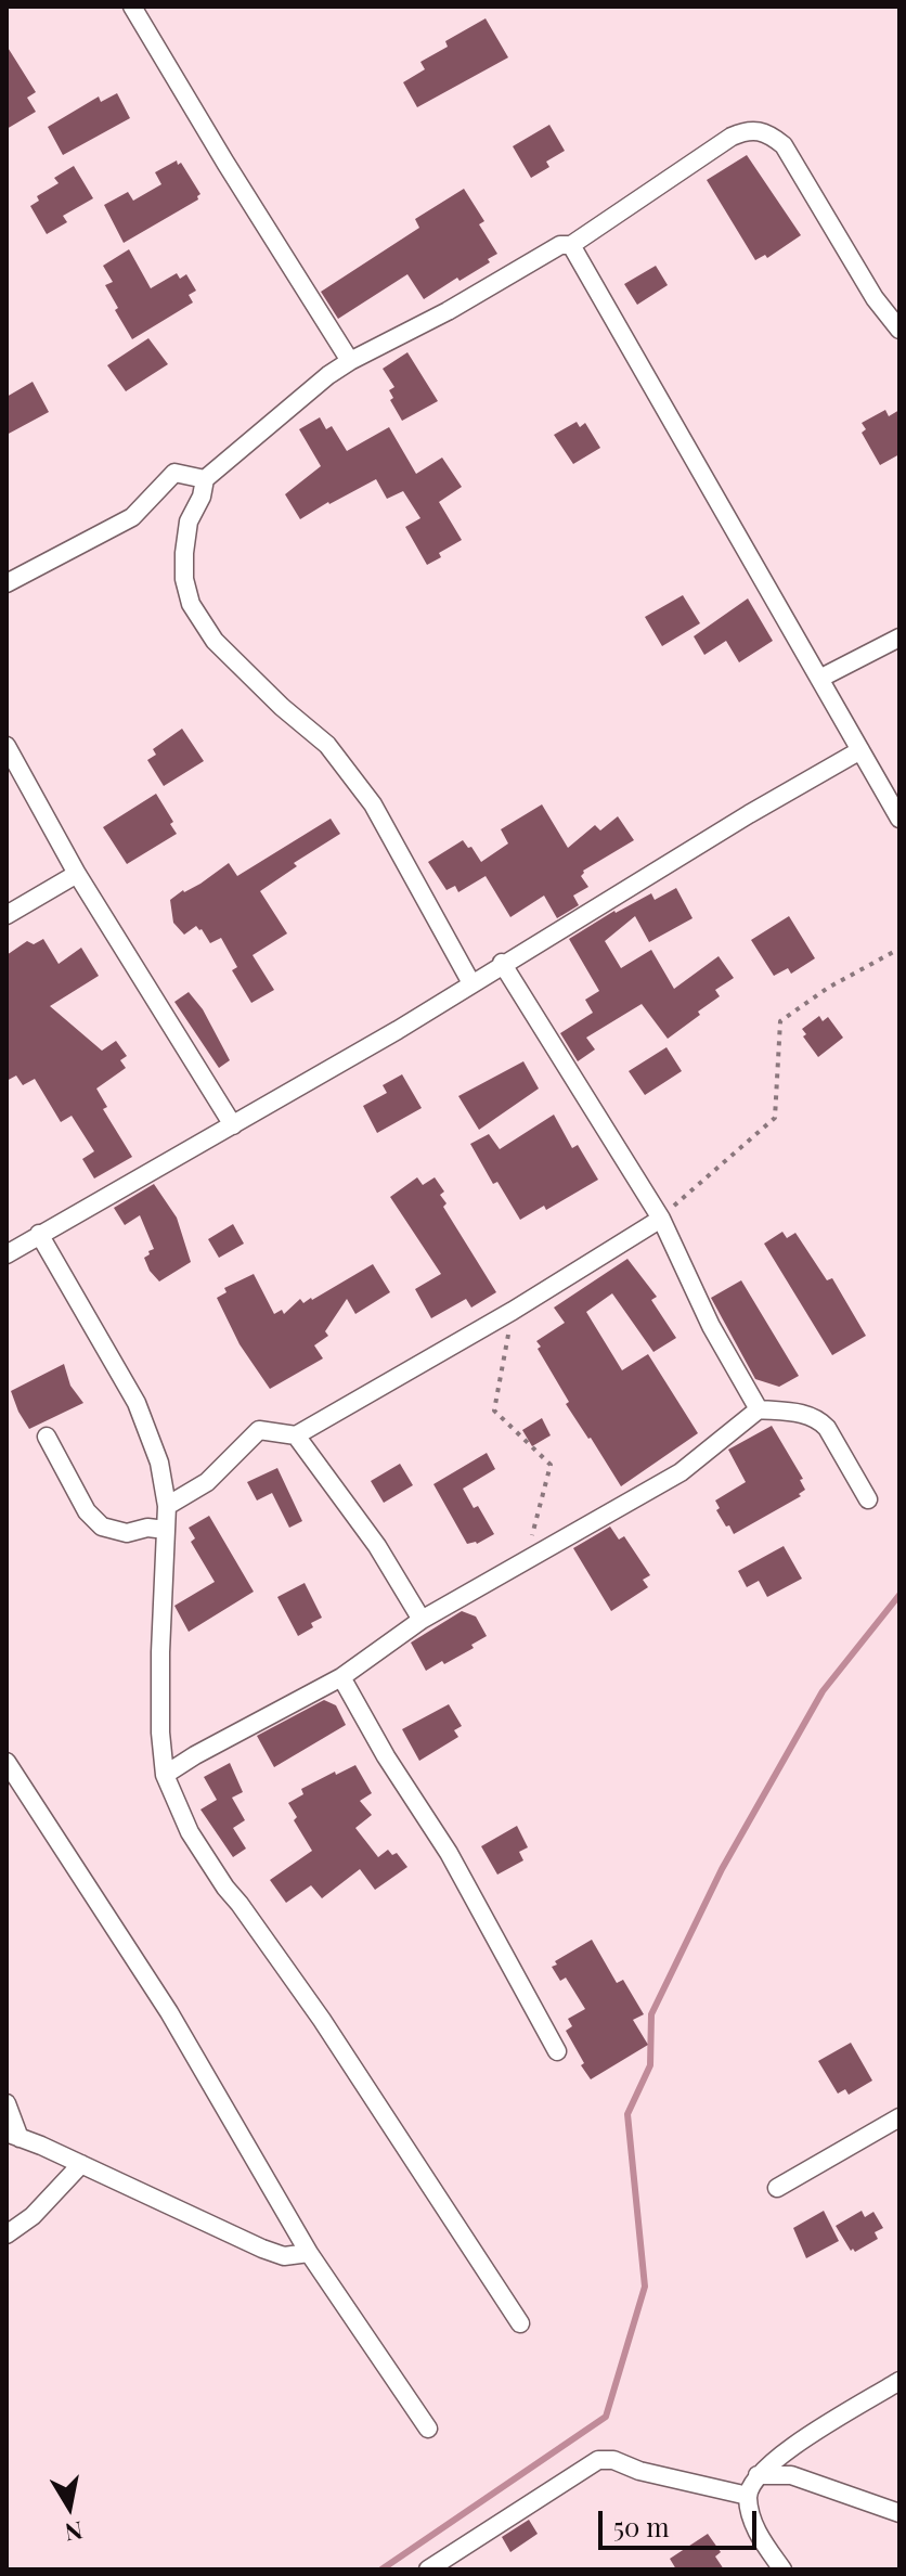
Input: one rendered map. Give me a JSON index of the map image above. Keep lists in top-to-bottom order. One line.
{"scale_bar":"50 m","north":"bottom"}
